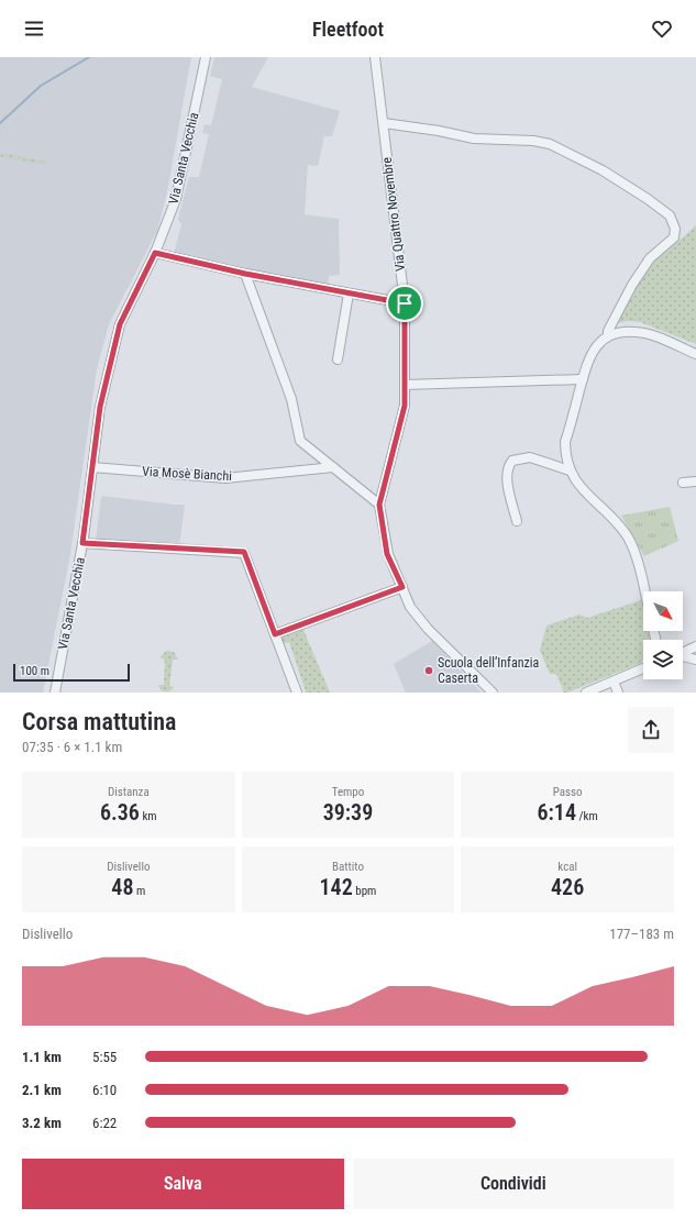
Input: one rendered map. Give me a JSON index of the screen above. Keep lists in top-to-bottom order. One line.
{"streets":{"street":["Via Santa Vecchia","Via Quattro Novembre","Via Mosè Bianchi"]},"crossings":[["Via Santa Vecchia","Via Mosè Bianchi"]],"places":["Scuola dell’Infanzia Caserta"],"scale_bar":"100 m","north":"bottom right","page":{"header":"Fleetfoot","scale":"100 m","heading":["Corsa mattutina","07:35 · 6 × 1.1 km"],"stats":[["Distanza","6.36 km"],["Tempo","39:39"],["Passo","6:14 /km"],["Dislivello","48 m"],["Battito","142 bpm"],["kcal","426"]],"chart":["Dislivello","177–183 m"],"list":[{"name":"1.1 km","note":"5:55"},{"name":"2.1 km","note":"6:10"},{"name":"3.2 km","note":"6:22"}],"buttons":["Salva","Condividi"]}}
